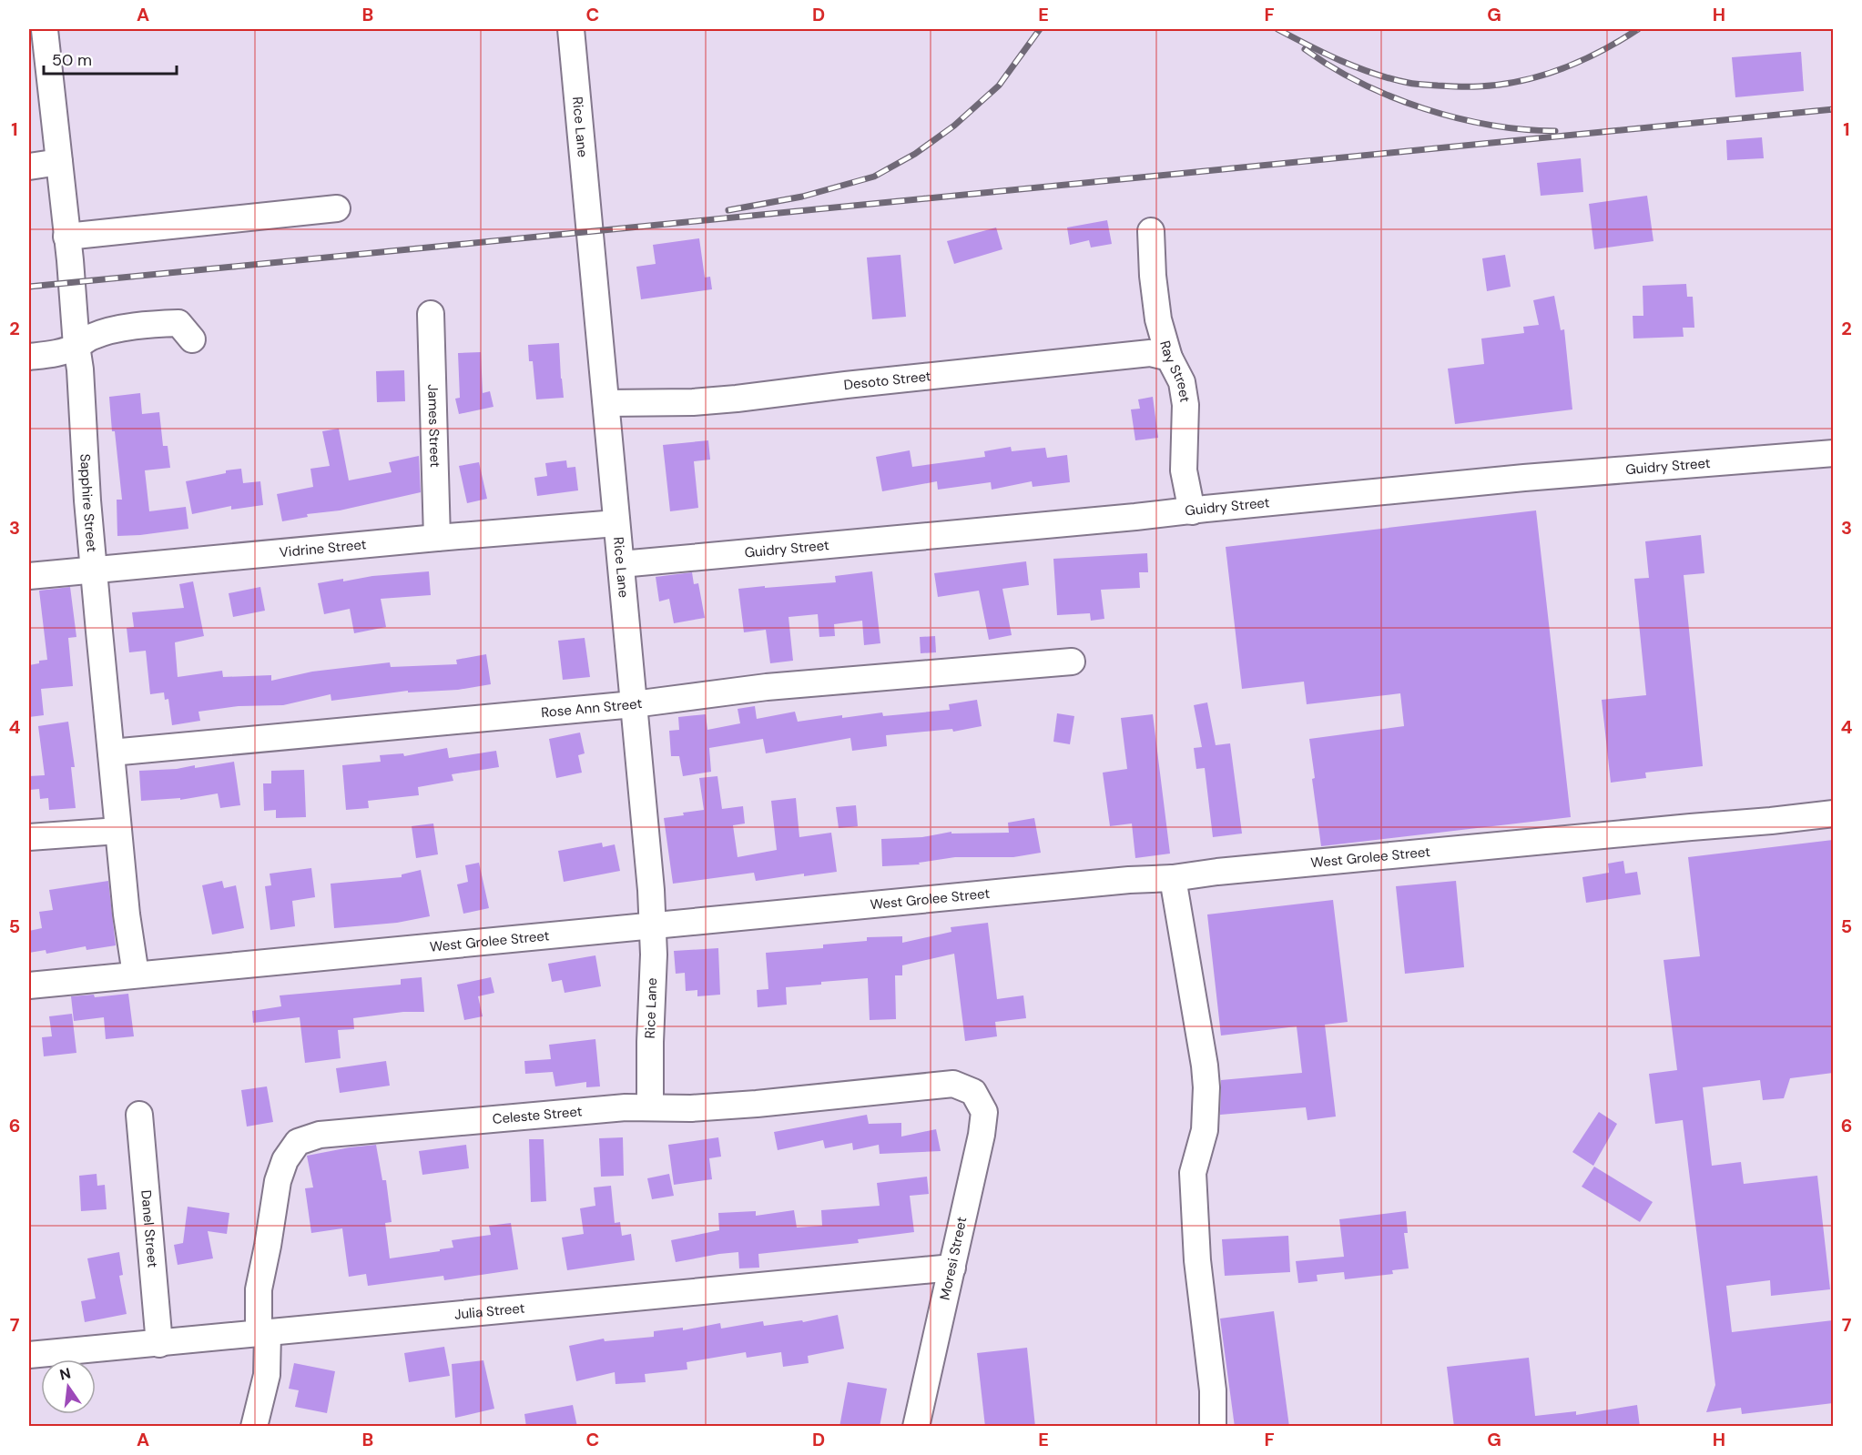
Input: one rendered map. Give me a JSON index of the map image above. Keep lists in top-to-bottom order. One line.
{"streets":{"street":["Rice Lane","Ray Street","Desoto Street","James Street","Guidry Street","Sapphire Street","Vidrine Street","Rose Ann Street","West Grolee Street","Celeste Street","Danel Street","Moresi Street","Julia Street"]},"crossings":[["Rice Lane","Desoto Street"],["Rice Lane","Guidry Street"],["Rice Lane","Vidrine Street"],["Rice Lane","Rose Ann Street"],["Rice Lane","West Grolee Street"],["Rice Lane","Celeste Street"],["Ray Street","Desoto Street"],["Ray Street","Guidry Street"],["James Street","Vidrine Street"],["Sapphire Street","Vidrine Street"],["Sapphire Street","Rose Ann Street"],["Sapphire Street","West Grolee Street"],["Celeste Street","Moresi Street"],["Celeste Street","Julia Street"],["Danel Street","Julia Street"],["Moresi Street","Julia Street"]],"scale_bar":"50 m","north":"top","grid":{"columns":["A","B","C","D","E","F","G","H"],"rows":["1","2","3","4","5","6","7"]}}
